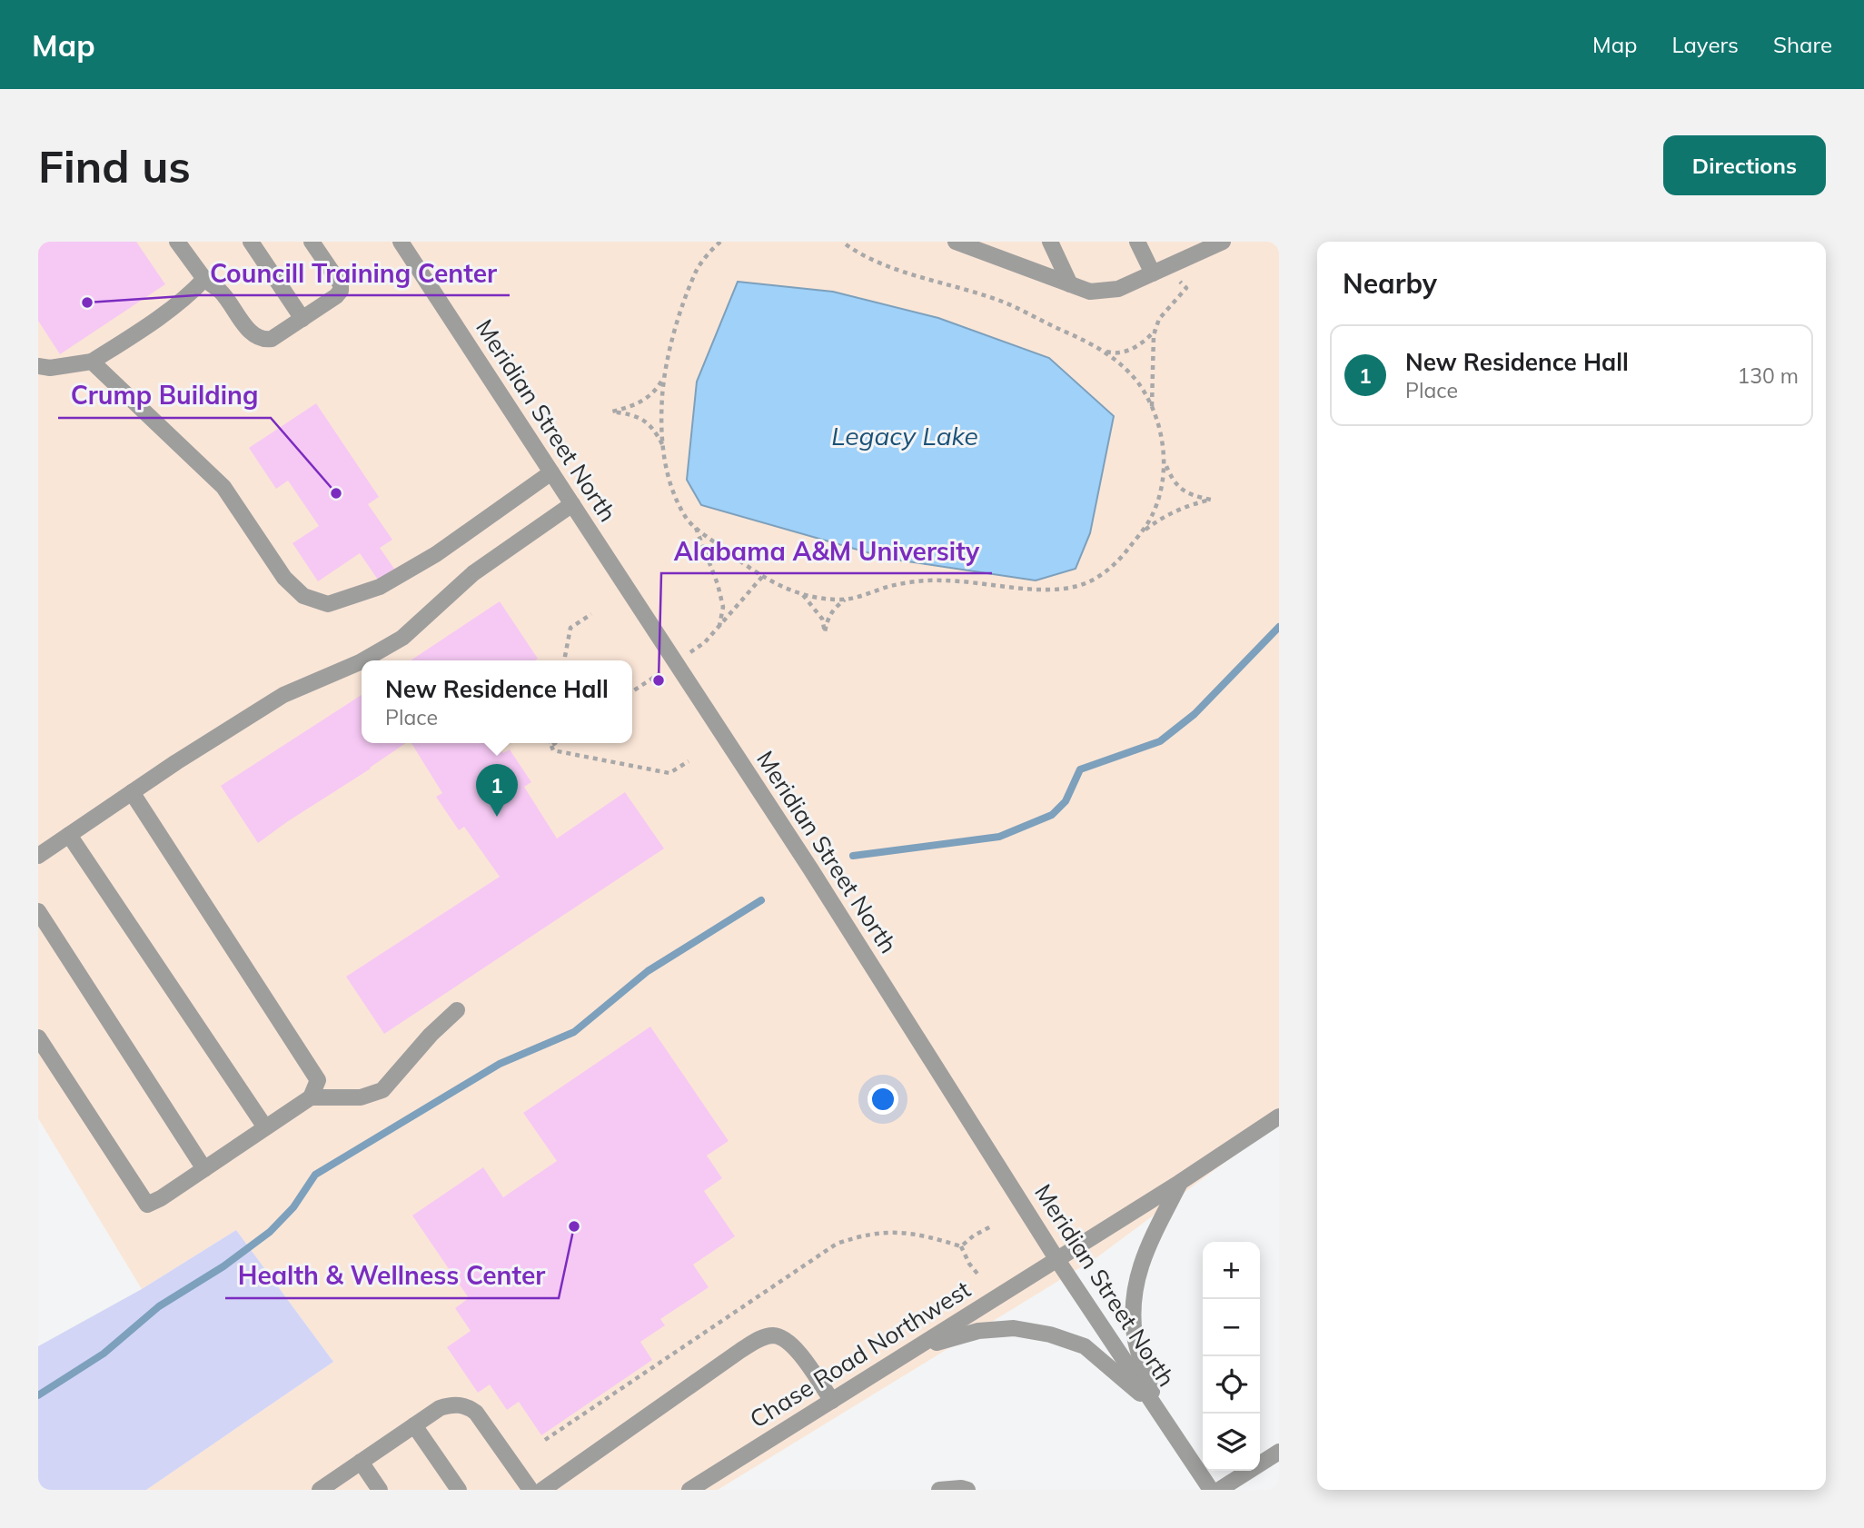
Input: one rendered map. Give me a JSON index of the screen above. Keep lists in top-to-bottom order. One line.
{"streets":{"street":["Meridian Street North","Chase Road Northwest"]},"crossings":[["Meridian Street North","Chase Road Northwest"]],"water":["Legacy Lake"],"places":["Councill Training Center","Crump Building","Alabama A&M University","Health & Wellness Center"],"page":{"header":"Map","nav":["Map","Layers","Share"],"buttons":"Directions","title":"Find us","heading":"Nearby","list":[{"mark":"1","name":"New Residence Hall","note":"Place","value":"130 m"}],"popup":["New Residence Hall","Place"],"pins":"1","map_buttons":["+","−"]}}
